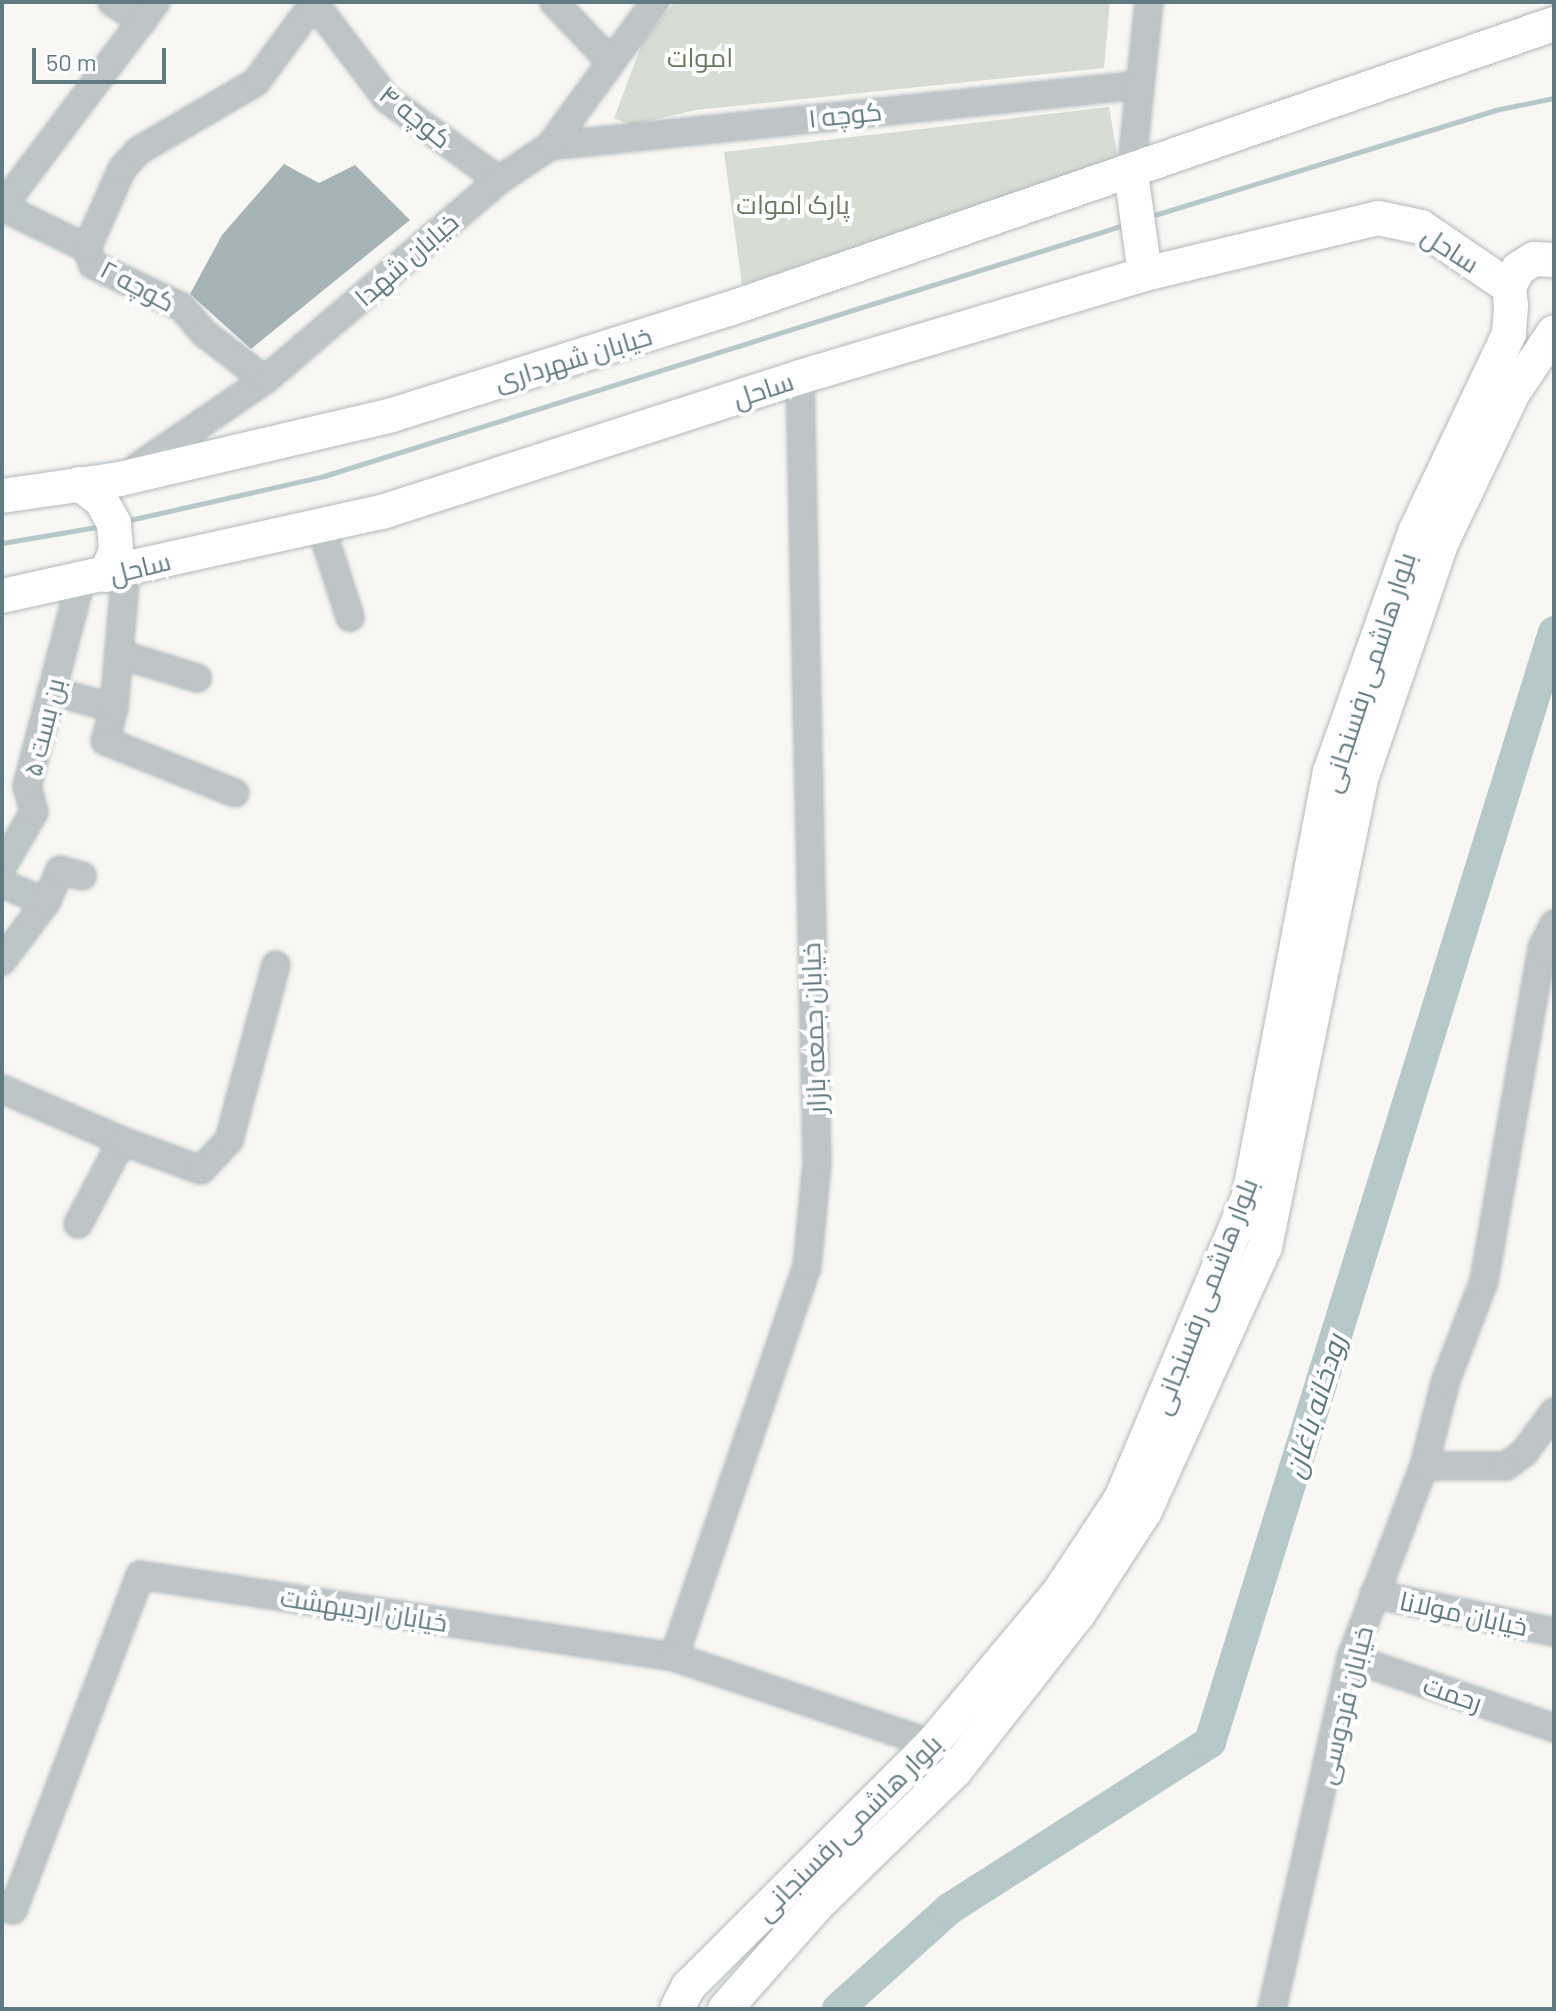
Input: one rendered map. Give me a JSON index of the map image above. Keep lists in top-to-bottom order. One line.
{"streets":{"main road":["ساحل","خیابان شهرداری","بلوار هاشمی رفسنجانی"],"street":["کوچه ۱","کوچه ۴","خیابان شهدا","کوچه ۲","بن بست ۵","خیابان جمعه بازار","خیابان اردیبهشت","خیابان مولانا","رحمت","خیابان فردوسی"]},"crossings":[["کوچه ۱","خیابان شهدا"],["کوچه ۴","خیابان شهدا"],["ساحل","بلوار هاشمی رفسنجانی"],["ساحل","بن بست ۵"],["ساحل","خیابان جمعه بازار"],["خیابان شهدا","کوچه ۲"],["خیابان شهدا","خیابان شهرداری"],["بلوار هاشمی رفسنجانی","خیابان اردیبهشت"],["خیابان جمعه بازار","خیابان اردیبهشت"],["خیابان مولانا","خیابان فردوسی"],["رحمت","خیابان فردوسی"]],"water":["رودخانه باغان"],"parks":["اموات","پارک اموات"],"scale_bar":"50 m"}
